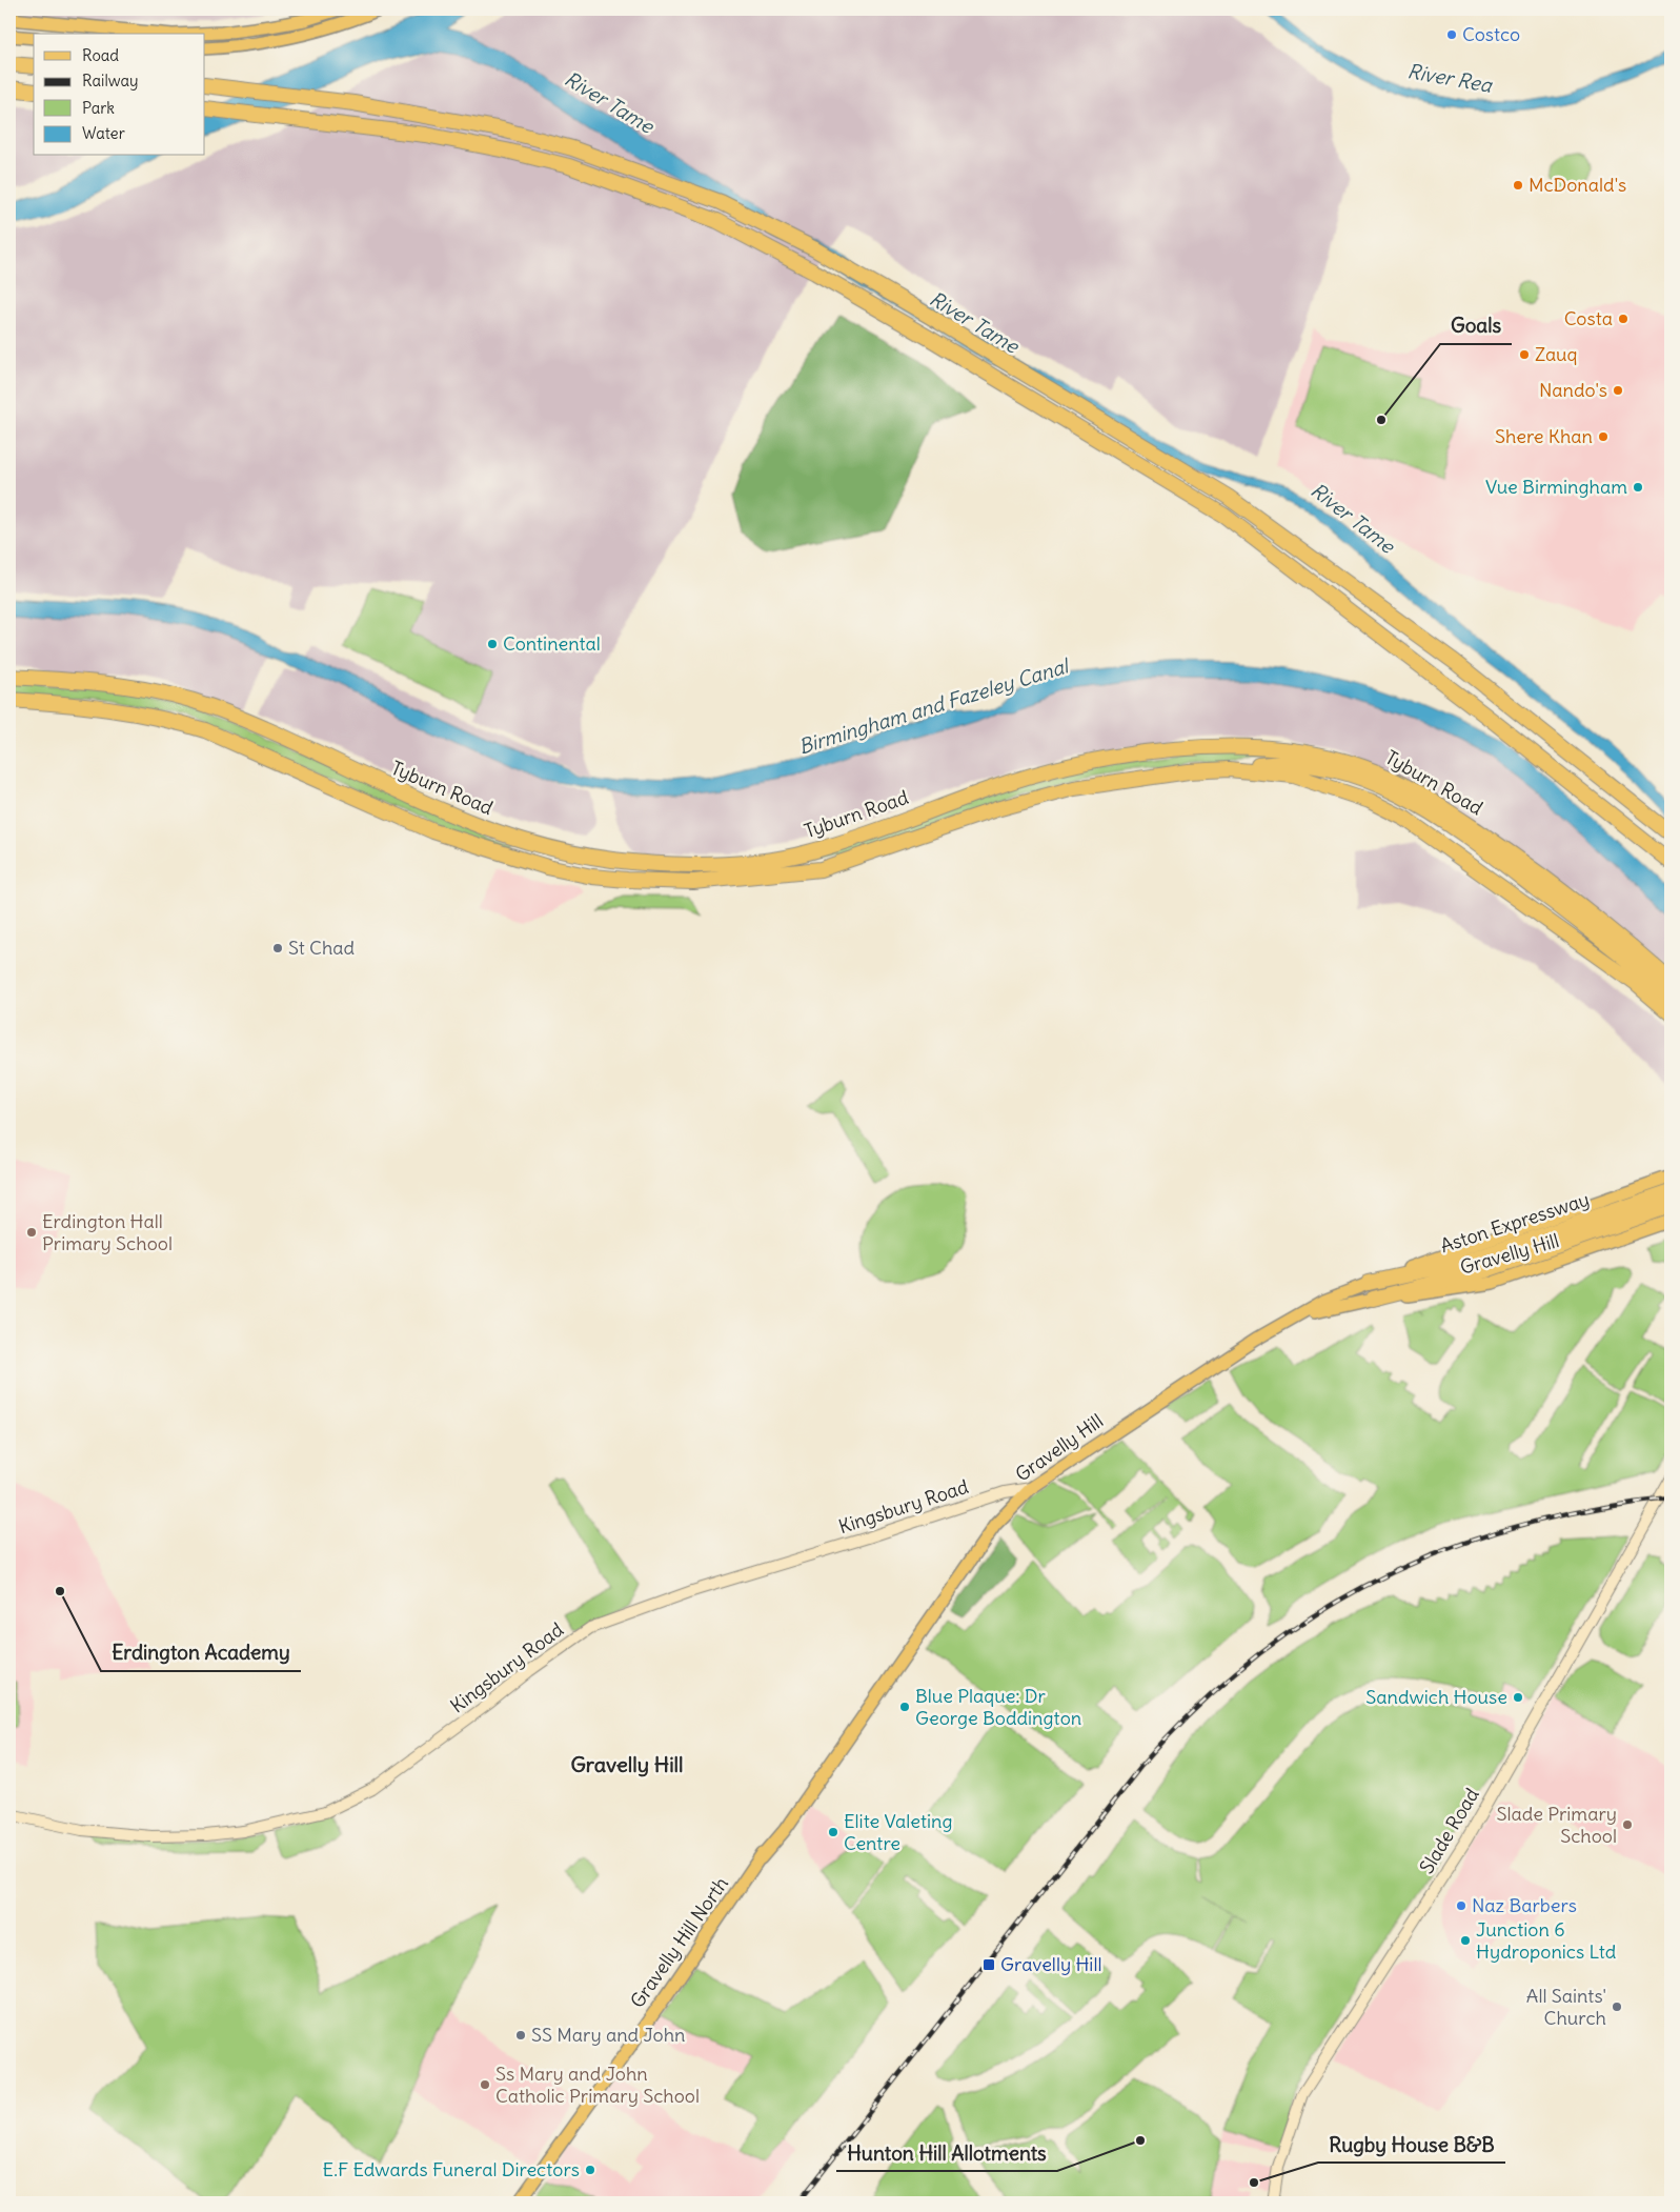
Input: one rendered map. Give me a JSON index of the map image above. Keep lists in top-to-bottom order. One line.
{"streets":{"highway":["Tyburn Road","Aston Expressway"],"main road":["Gravelly Hill","Gravelly Hill North"],"street":["Kingsbury Road","Slade Road"]},"crossings":[["Aston Expressway","Gravelly Hill"],["Gravelly Hill","Kingsbury Road"],["Gravelly Hill","Gravelly Hill North"]],"districts":["Gravelly Hill"],"water":["River Rea","River Tame","Birmingham and Fazeley Canal"],"places":{"other":["Costco","McDonald's","Costa","Zauq","Nando's","Goals","Shere Khan","Vue Birmingham","Continental","St Chad","Erdington Hall Primary School","Erdington Academy","Sandwich House","Blue Plaque: Dr George Boddington","Slade Primary School","Elite Valeting Centre","Naz Barbers","Junction 6 Hydroponics Ltd","All Saints' Church","SS Mary and John","Ss Mary and John Catholic Primary School","Hunton Hill Allotments","E.F Edwards Funeral Directors","Rugby House B&B"],"transit":["Gravelly Hill"]},"legend":["Road","Railway","Park","Water"]}
